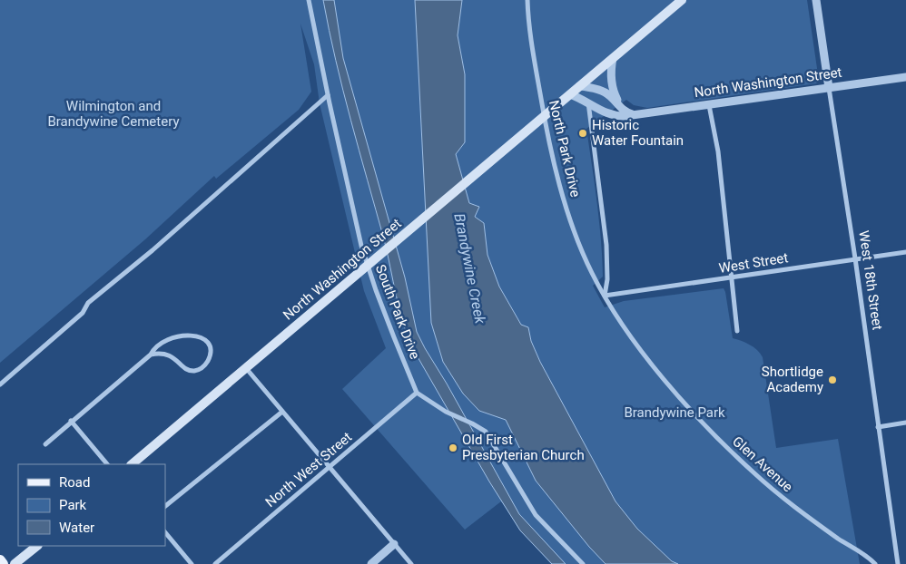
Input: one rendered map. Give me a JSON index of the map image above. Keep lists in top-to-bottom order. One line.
{"streets":{"main road":["North Washington Street"],"street":["North Park Drive","West Street","West 18th Street","South Park Drive","Glen Avenue","North West Street"]},"crossings":[["North Washington Street","West 18th Street"],["North Park Drive","West Street"],["North Park Drive","Glen Avenue"],["West Street","West 18th Street"],["West Street","Glen Avenue"],["South Park Drive","North West Street"]],"water":["Brandywine Creek"],"parks":["Wilmington and Brandywine Cemetery","Brandywine Park"],"places":["Historic Water Fountain","Shortlidge Academy","Old First Presbyterian Church"],"legend":["Road","Park","Water"]}
